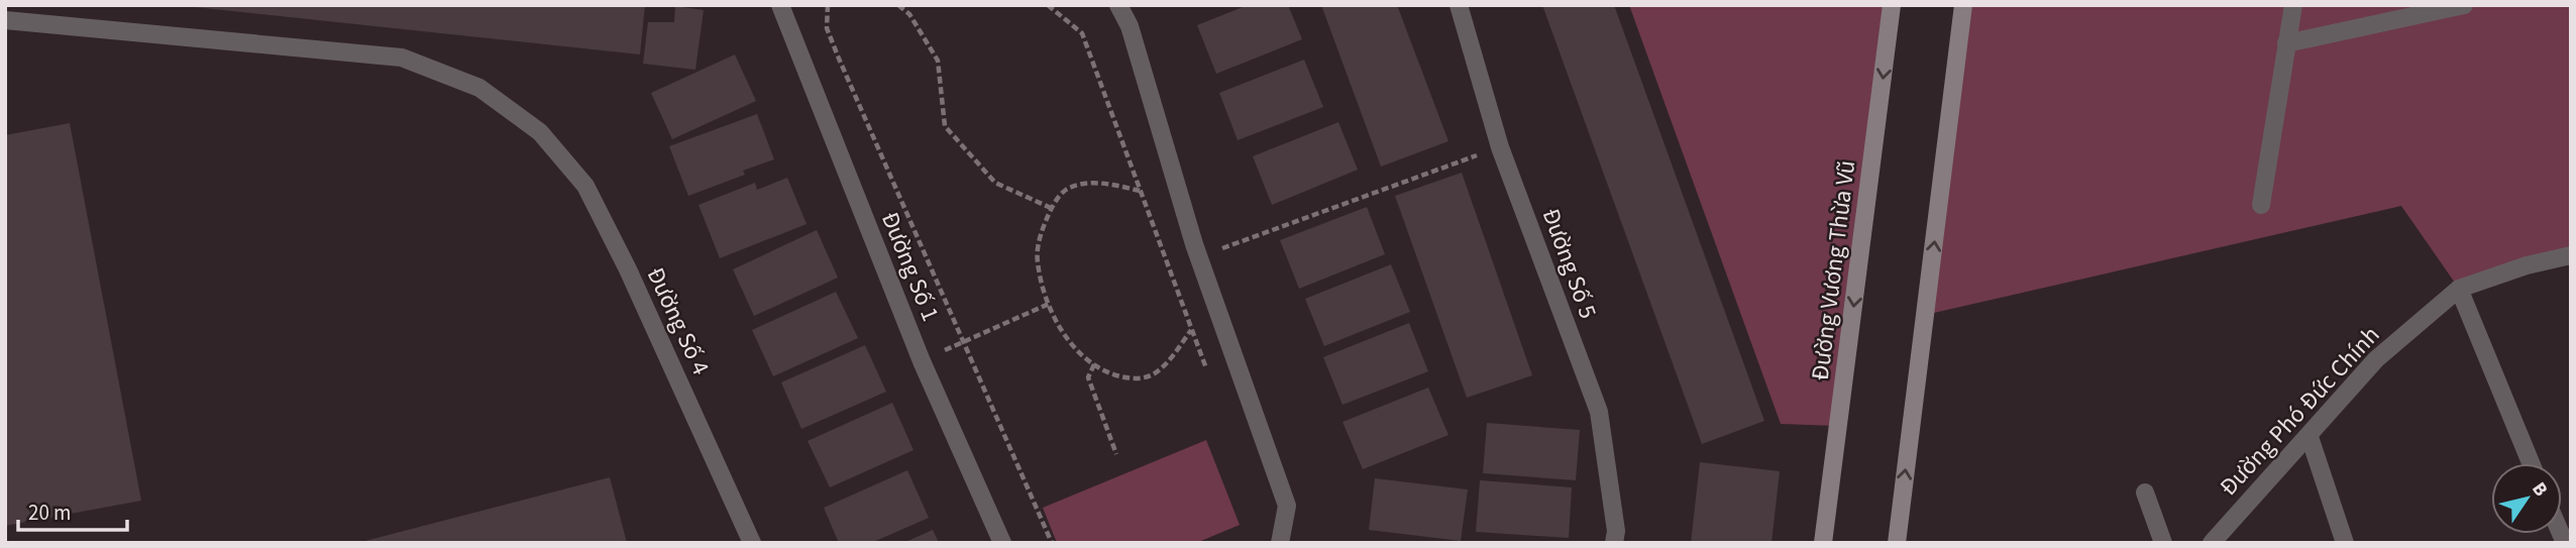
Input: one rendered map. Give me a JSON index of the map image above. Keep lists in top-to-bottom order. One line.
{"streets":{"street":["Đường Số 5","Đường Số 1","Đường Vương Thừa Vũ","Đường Số 4","Đường Phó Đức Chính"]},"scale_bar":"20 m","north":"top right"}
